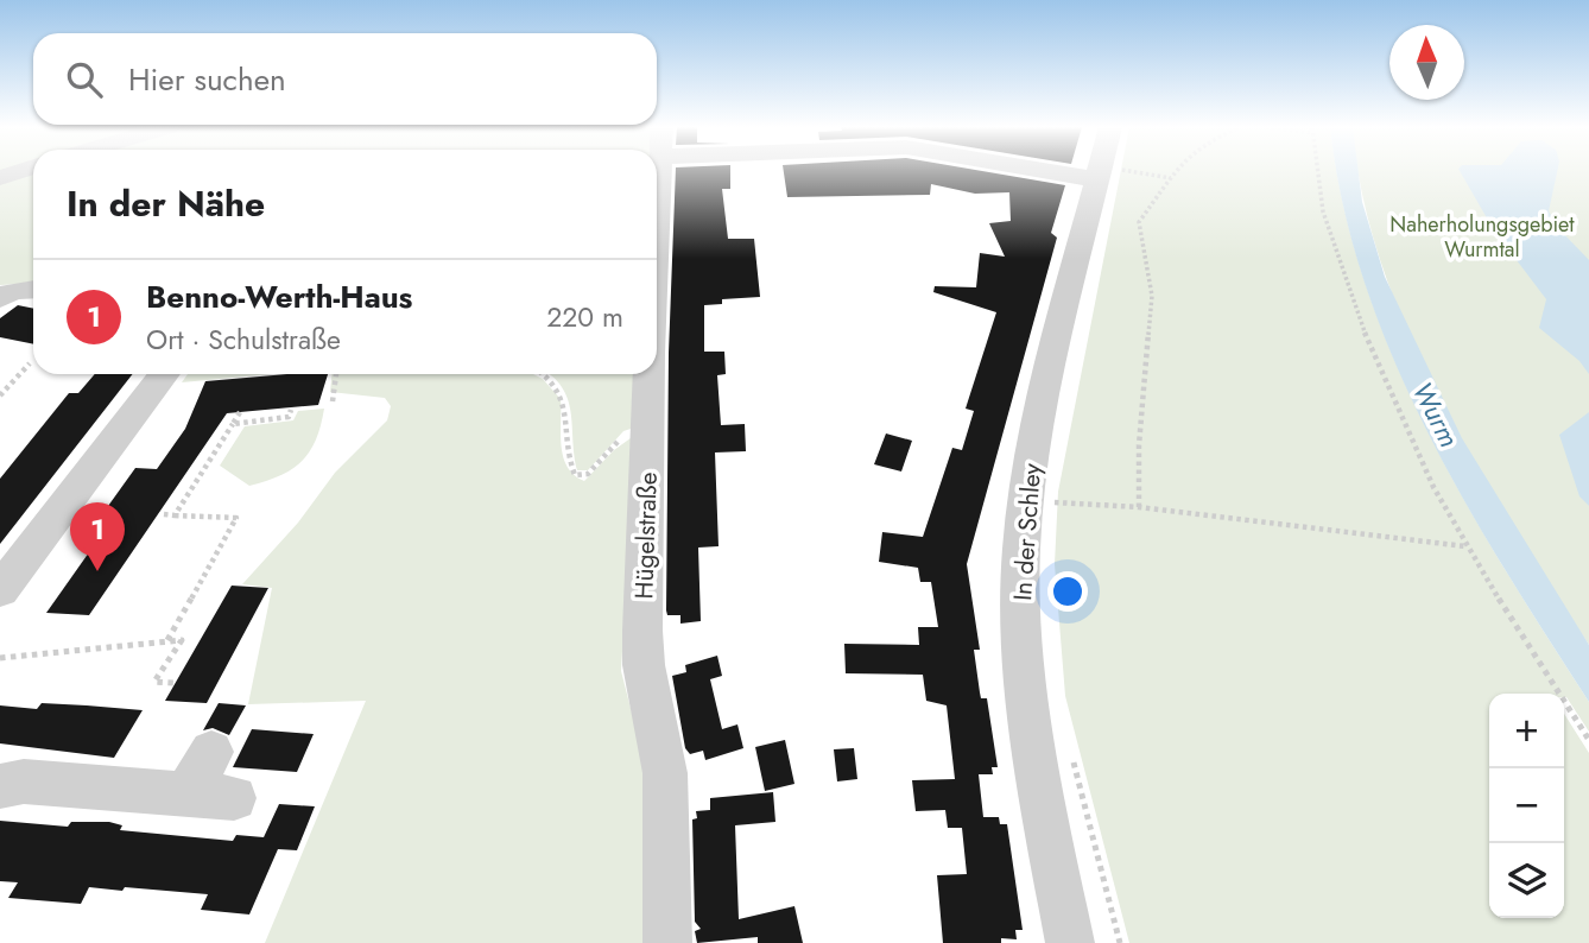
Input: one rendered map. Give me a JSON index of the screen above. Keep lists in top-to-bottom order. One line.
{"streets":{"street":["In der Schley","Hügelstraße"]},"water":["Wurm"],"parks":["Naherholungsgebiet Wurmtal"],"north":"top","page":{"search":"Hier suchen","heading":"In der Nähe","list":[{"mark":"1","name":"Benno-Werth-Haus","note":"Ort · Schulstraße","value":"220 m"}],"pins":"1","map_buttons":["+","−"]}}
